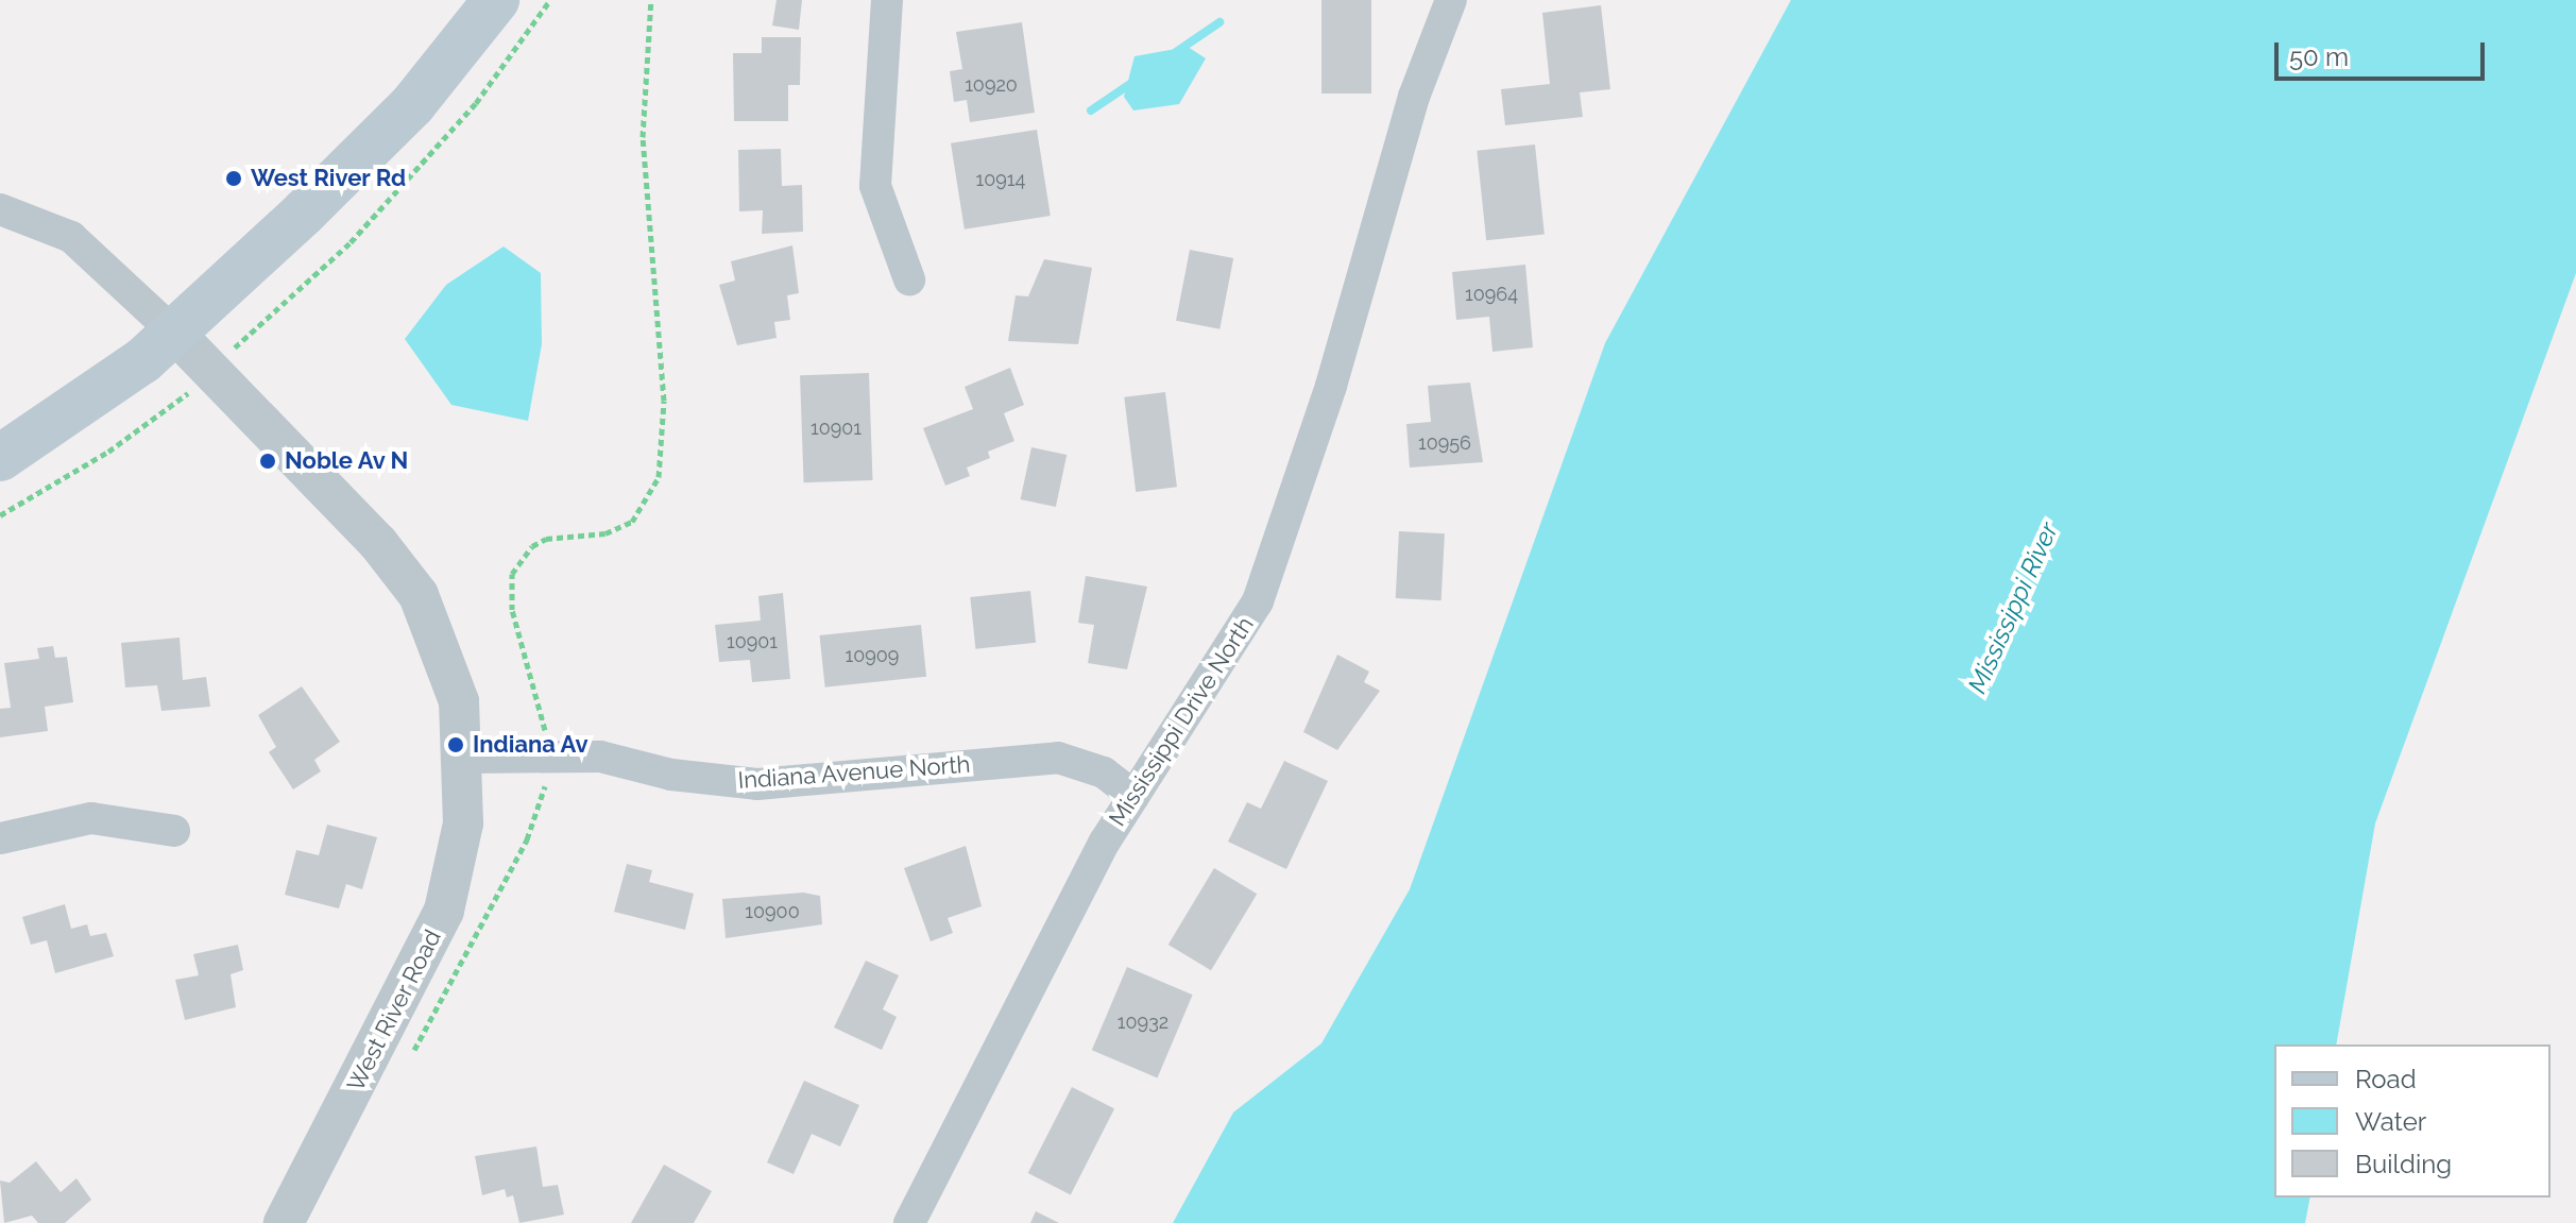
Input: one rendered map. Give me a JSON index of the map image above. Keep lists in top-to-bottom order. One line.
{"streets":{"street":["Mississippi Drive North","Indiana Avenue North","West River Road"]},"crossings":[["Mississippi Drive North","Indiana Avenue North"],["Indiana Avenue North","West River Road"]],"water":["Mississippi River"],"places":["West River Rd","Noble Av N","Indiana Av"],"house_numbers":["10920","10914","10964","10901","10956","10901","10909","10900","10932"],"legend":["Road","Water","Building"],"scale_bar":"50 m"}
